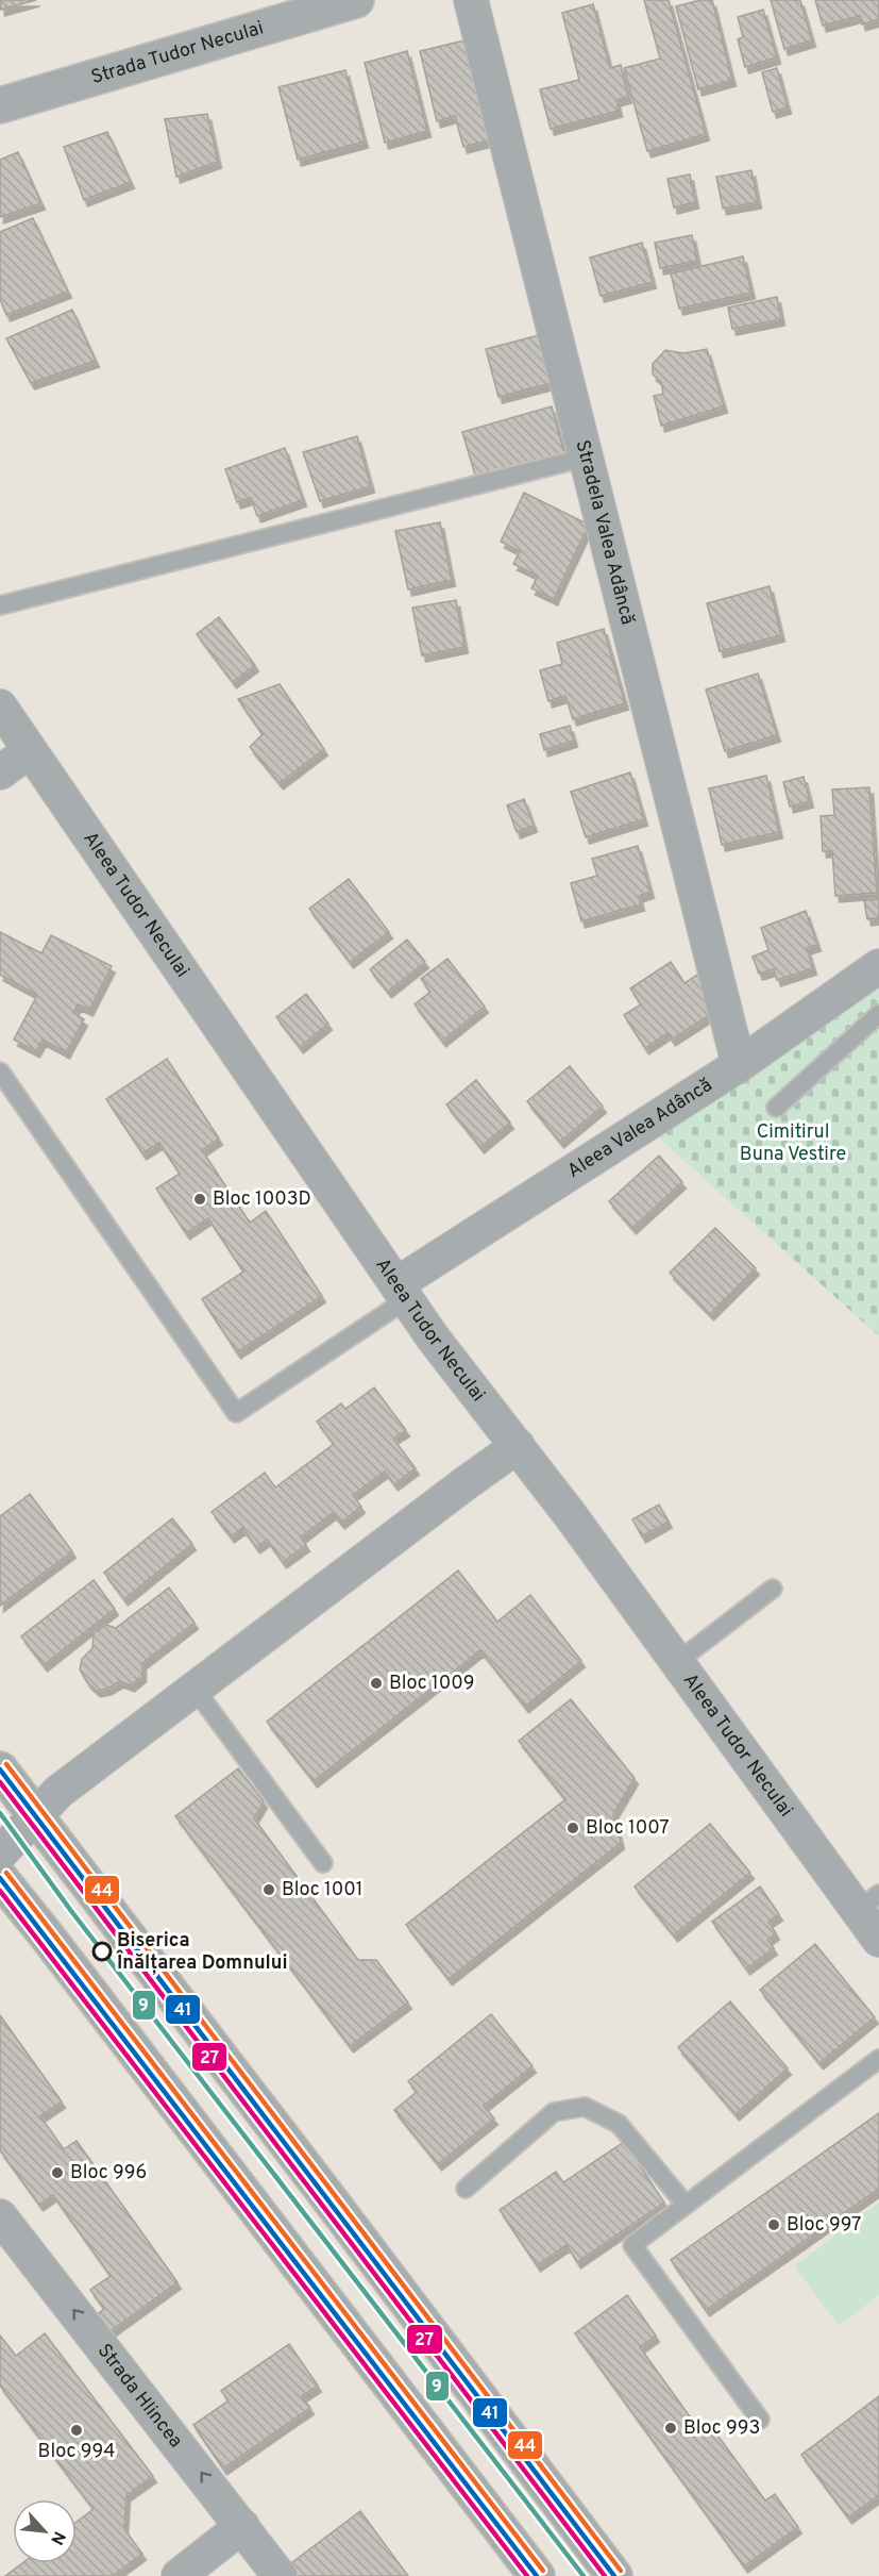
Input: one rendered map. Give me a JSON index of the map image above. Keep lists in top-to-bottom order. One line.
{"streets":{"street":["Strada Tudor Neculai","Stradela Valea Adâncă","Aleea Tudor Neculai","Aleea Valea Adâncă","Strada Hlincea"]},"crossings":[["Stradela Valea Adâncă","Aleea Valea Adâncă"],["Aleea Tudor Neculai","Aleea Valea Adâncă"]],"one_way":["Strada Hlincea"],"parks":["Cimitirul Buna Vestire"],"places":["Bloc 1003D","Bloc 1009","Bloc 1007","Bloc 1001","Biserica Înălțarea Domnului","Bloc 996","Bloc 997","Bloc 993","Bloc 994"],"lines":["transit line 44","transit line 41","transit line 27","transit line 9"],"north":"bottom right"}
